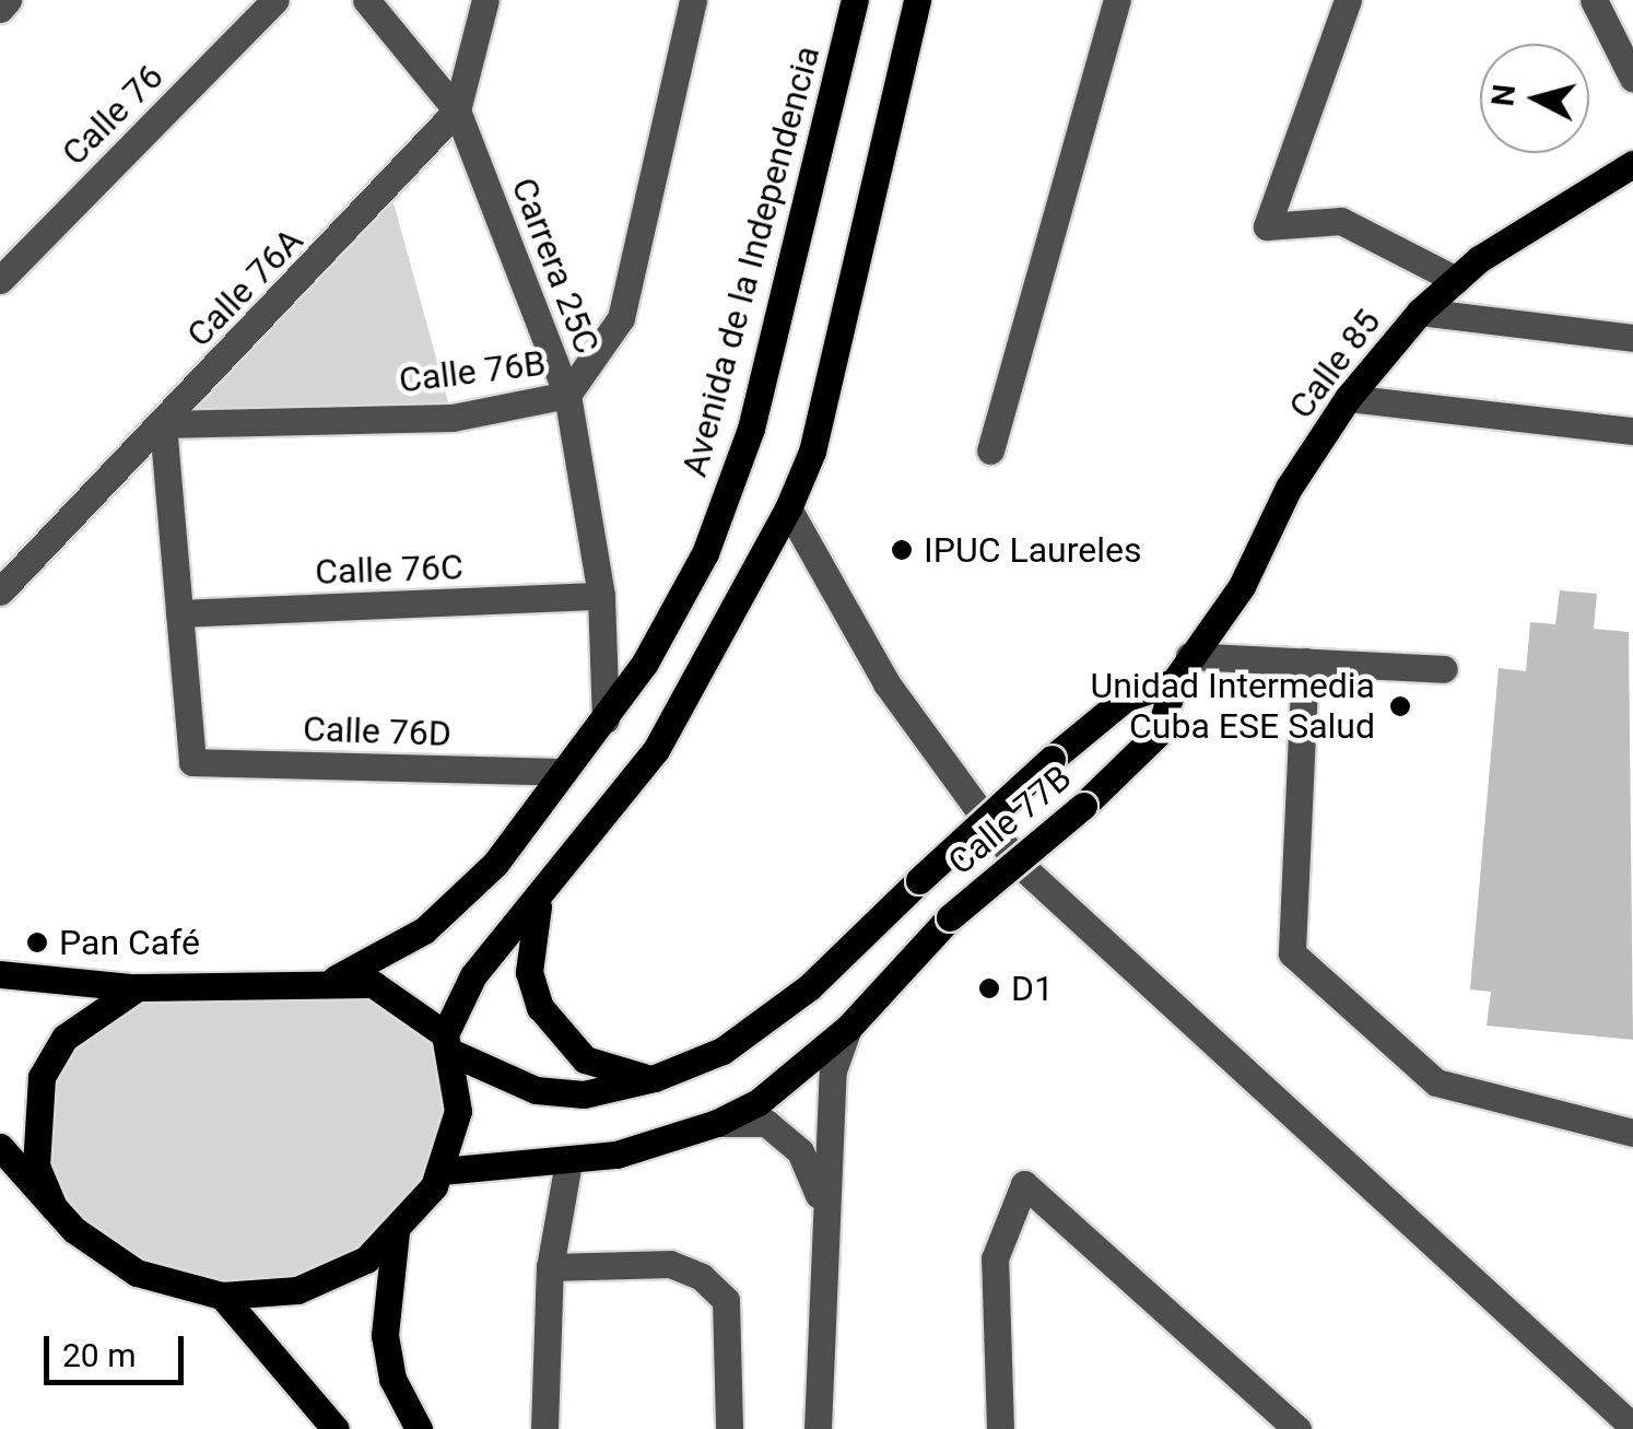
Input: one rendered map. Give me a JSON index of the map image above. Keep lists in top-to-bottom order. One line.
{"streets":{"main road":["Avenida de la Independencia","Calle 85","Calle 77B"],"street":["Calle 76","Carrera 25C","Calle 76A","Calle 76B","Calle 76C","Calle 76D"]},"crossings":[["Avenida de la Independencia","Carrera 25C"],["Avenida de la Independencia","Calle 76D"],["Avenida de la Independencia","Calle 77B"],["Carrera 25C","Calle 76A"],["Carrera 25C","Calle 76B"],["Carrera 25C","Calle 76C"],["Calle 76A","Calle 76B"],["Calle 85","Calle 77B"],["Calle 76C","Calle 76D"]],"places":["IPUC Laureles","Unidad Intermedia Cuba ESE Salud","Pan Café","D1"],"scale_bar":"20 m","north":"left"}
